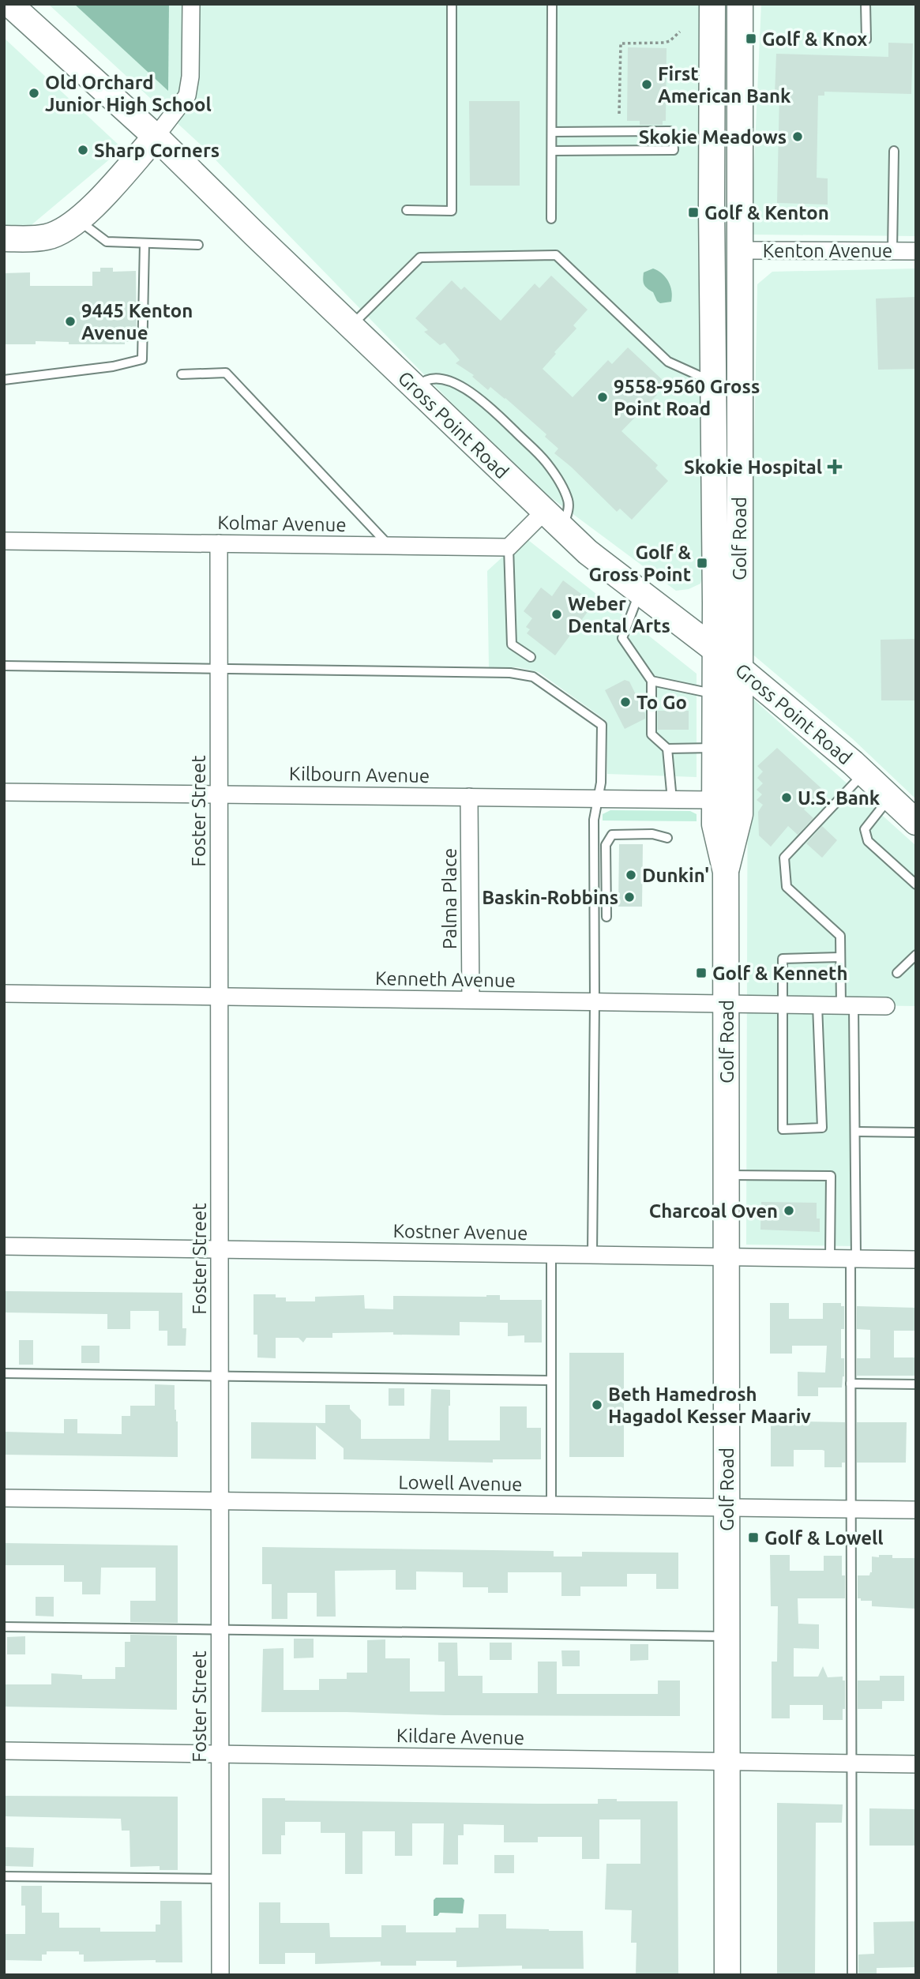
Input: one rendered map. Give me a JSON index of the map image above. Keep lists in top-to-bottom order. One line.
{"streets":{"main road":["Gross Point Road","Golf Road"],"street":["Kenton Avenue","Kolmar Avenue","Kilbourn Avenue","Foster Street","Palma Place","Kenneth Avenue","Kostner Avenue","Lowell Avenue","Kildare Avenue"]},"crossings":[["Kenton Avenue","Golf Road"],["Gross Point Road","Golf Road"],["Kolmar Avenue","Foster Street"],["Golf Road","Kilbourn Avenue"],["Golf Road","Kenneth Avenue"],["Golf Road","Kostner Avenue"],["Golf Road","Lowell Avenue"],["Golf Road","Kildare Avenue"],["Kilbourn Avenue","Foster Street"],["Kilbourn Avenue","Palma Place"],["Foster Street","Kenneth Avenue"],["Foster Street","Kostner Avenue"],["Foster Street","Lowell Avenue"],["Foster Street","Kildare Avenue"],["Palma Place","Kenneth Avenue"]],"places":{"transit":["Golf & Knox","Golf & Kenton","Golf & Gross Point","Golf & Kenneth","Golf & Lowell"],"other":["First American Bank","Old Orchard Junior High School","Skokie Meadows","Sharp Corners","9445 Kenton Avenue","9558-9560 Gross Point Road","Weber Dental Arts","To Go","U.S. Bank","Dunkin'","Baskin-Robbins","Charcoal Oven","Beth Hamedrosh Hagadol Kesser Maariv"],"health":["Skokie Hospital"]}}
